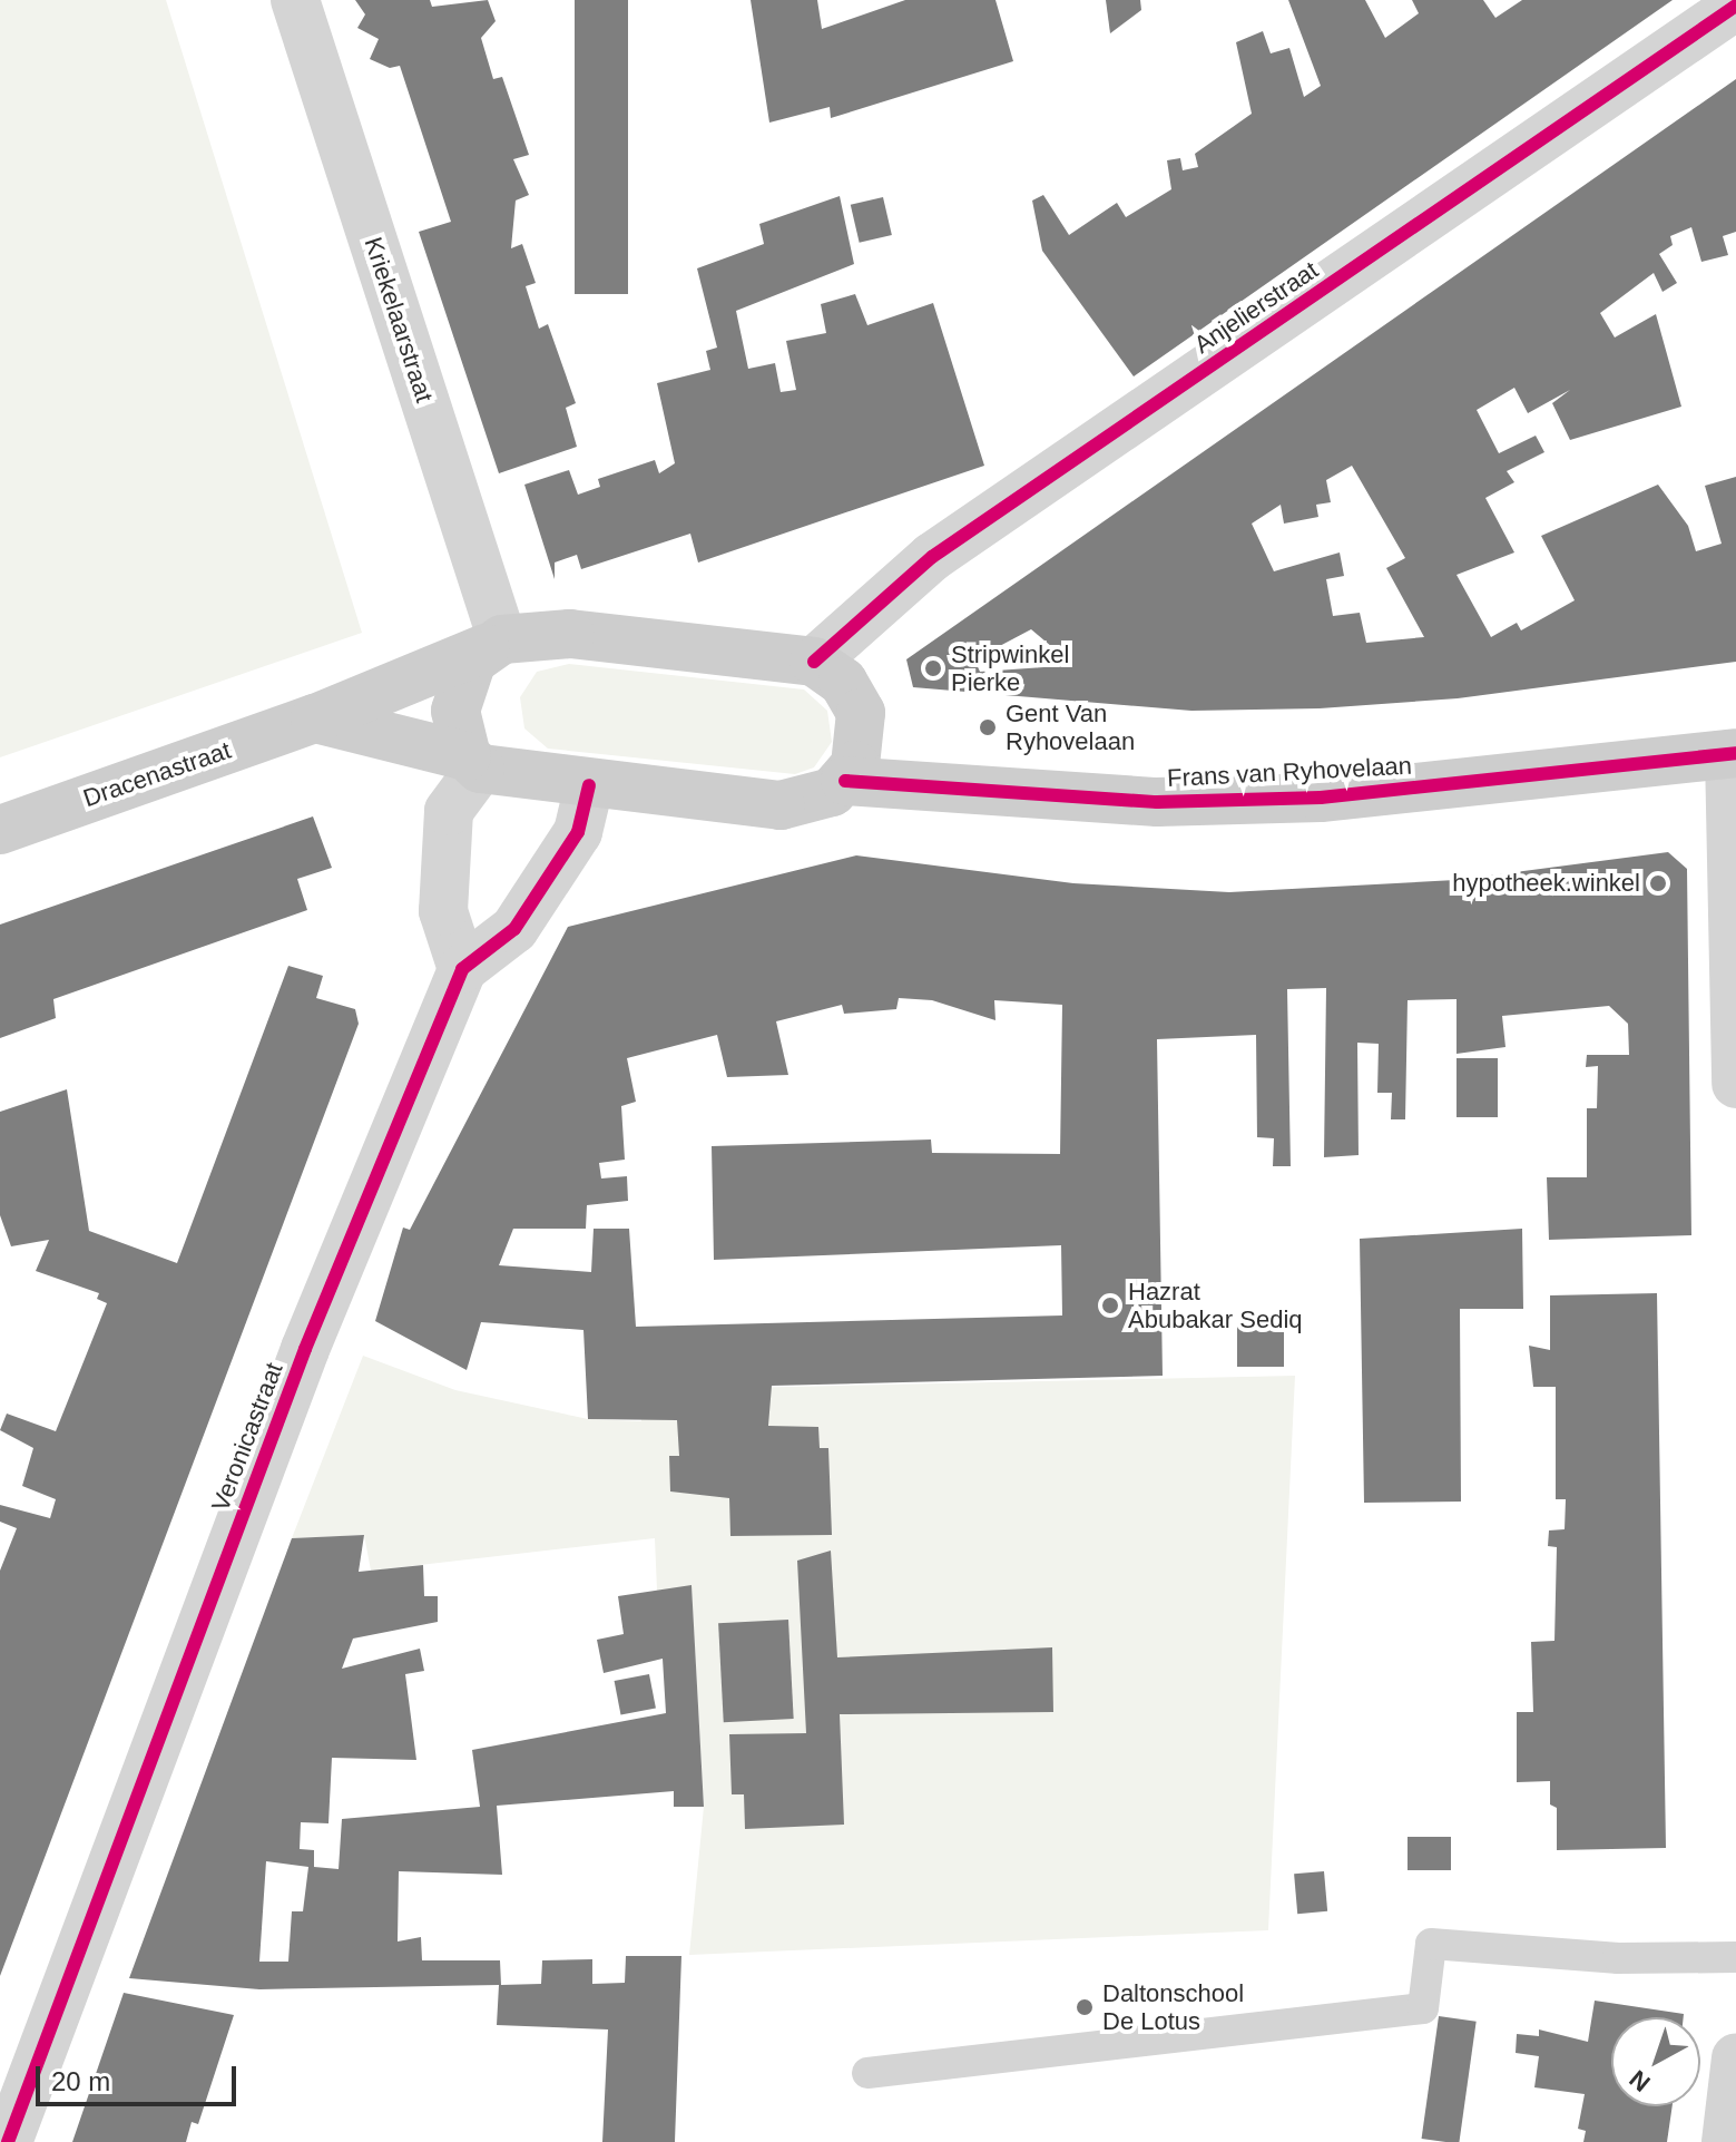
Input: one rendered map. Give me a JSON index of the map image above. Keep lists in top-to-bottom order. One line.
{"streets":{"street":["Anjelierstraat","Kriekelaarstraat","Frans van Ryhovelaan","Dracenastraat","Veronicastraat"]},"crossings":[["Kriekelaarstraat","Dracenastraat"]],"places":["Stripwinkel Pierke","Gent Van Ryhovelaan","hypotheek.winkel","Hazrat Abubakar Sediq","Daltonschool De Lotus"],"scale_bar":"20 m","north":"bottom left"}
